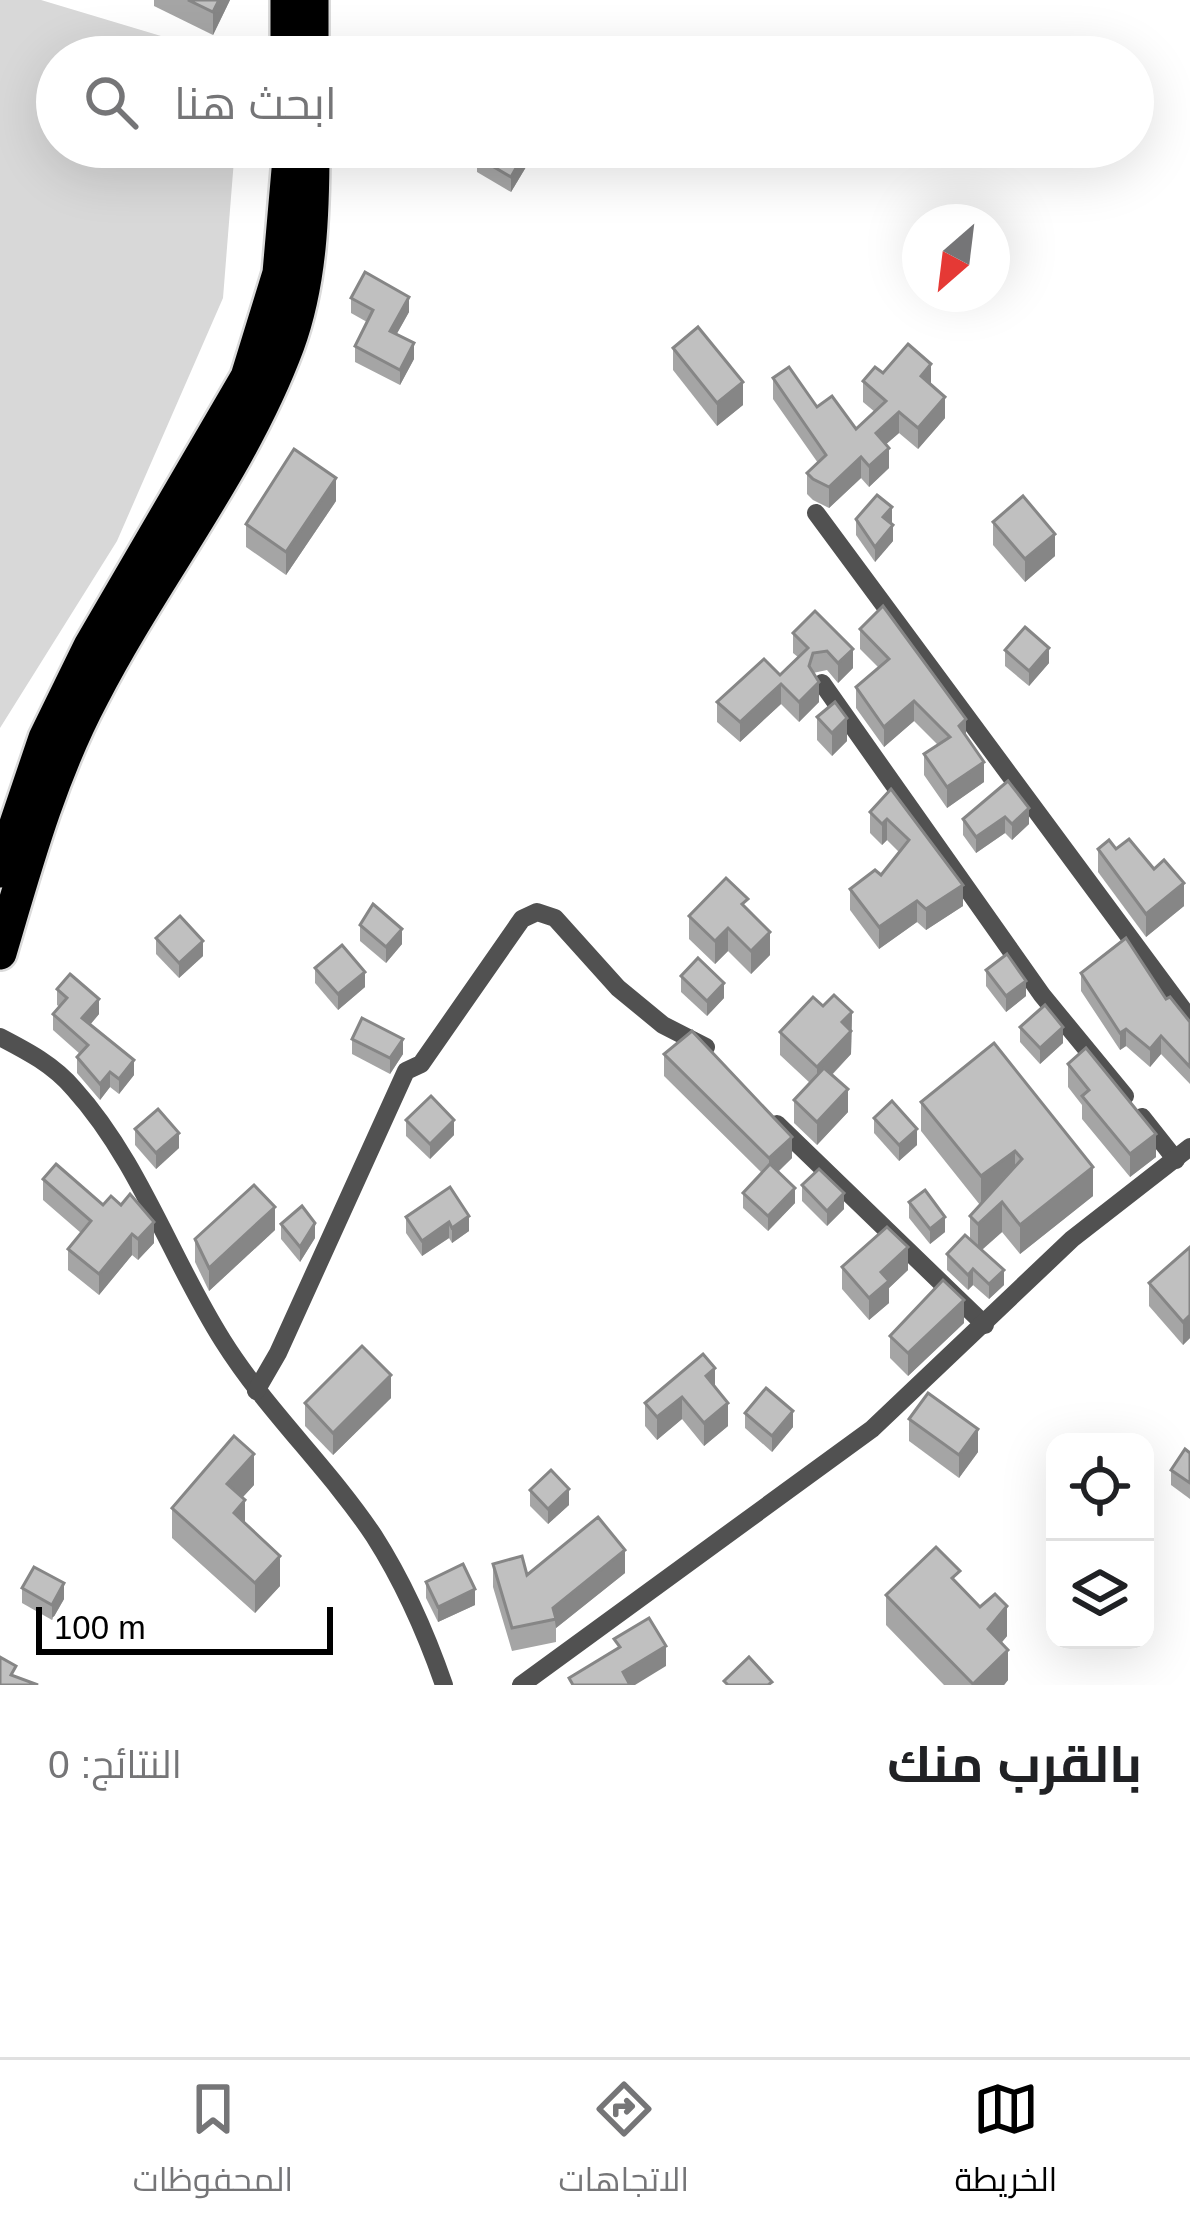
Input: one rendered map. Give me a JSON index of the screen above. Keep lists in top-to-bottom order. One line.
{"scale_bar":"100 m","north":"bottom left","page":{"search":"ابحث هنا","scale":"100 m","heading":["بالقرب منك","النتائج: 0"],"nav":["الخريطة","الاتجاهات","المحفوظات"]}}
